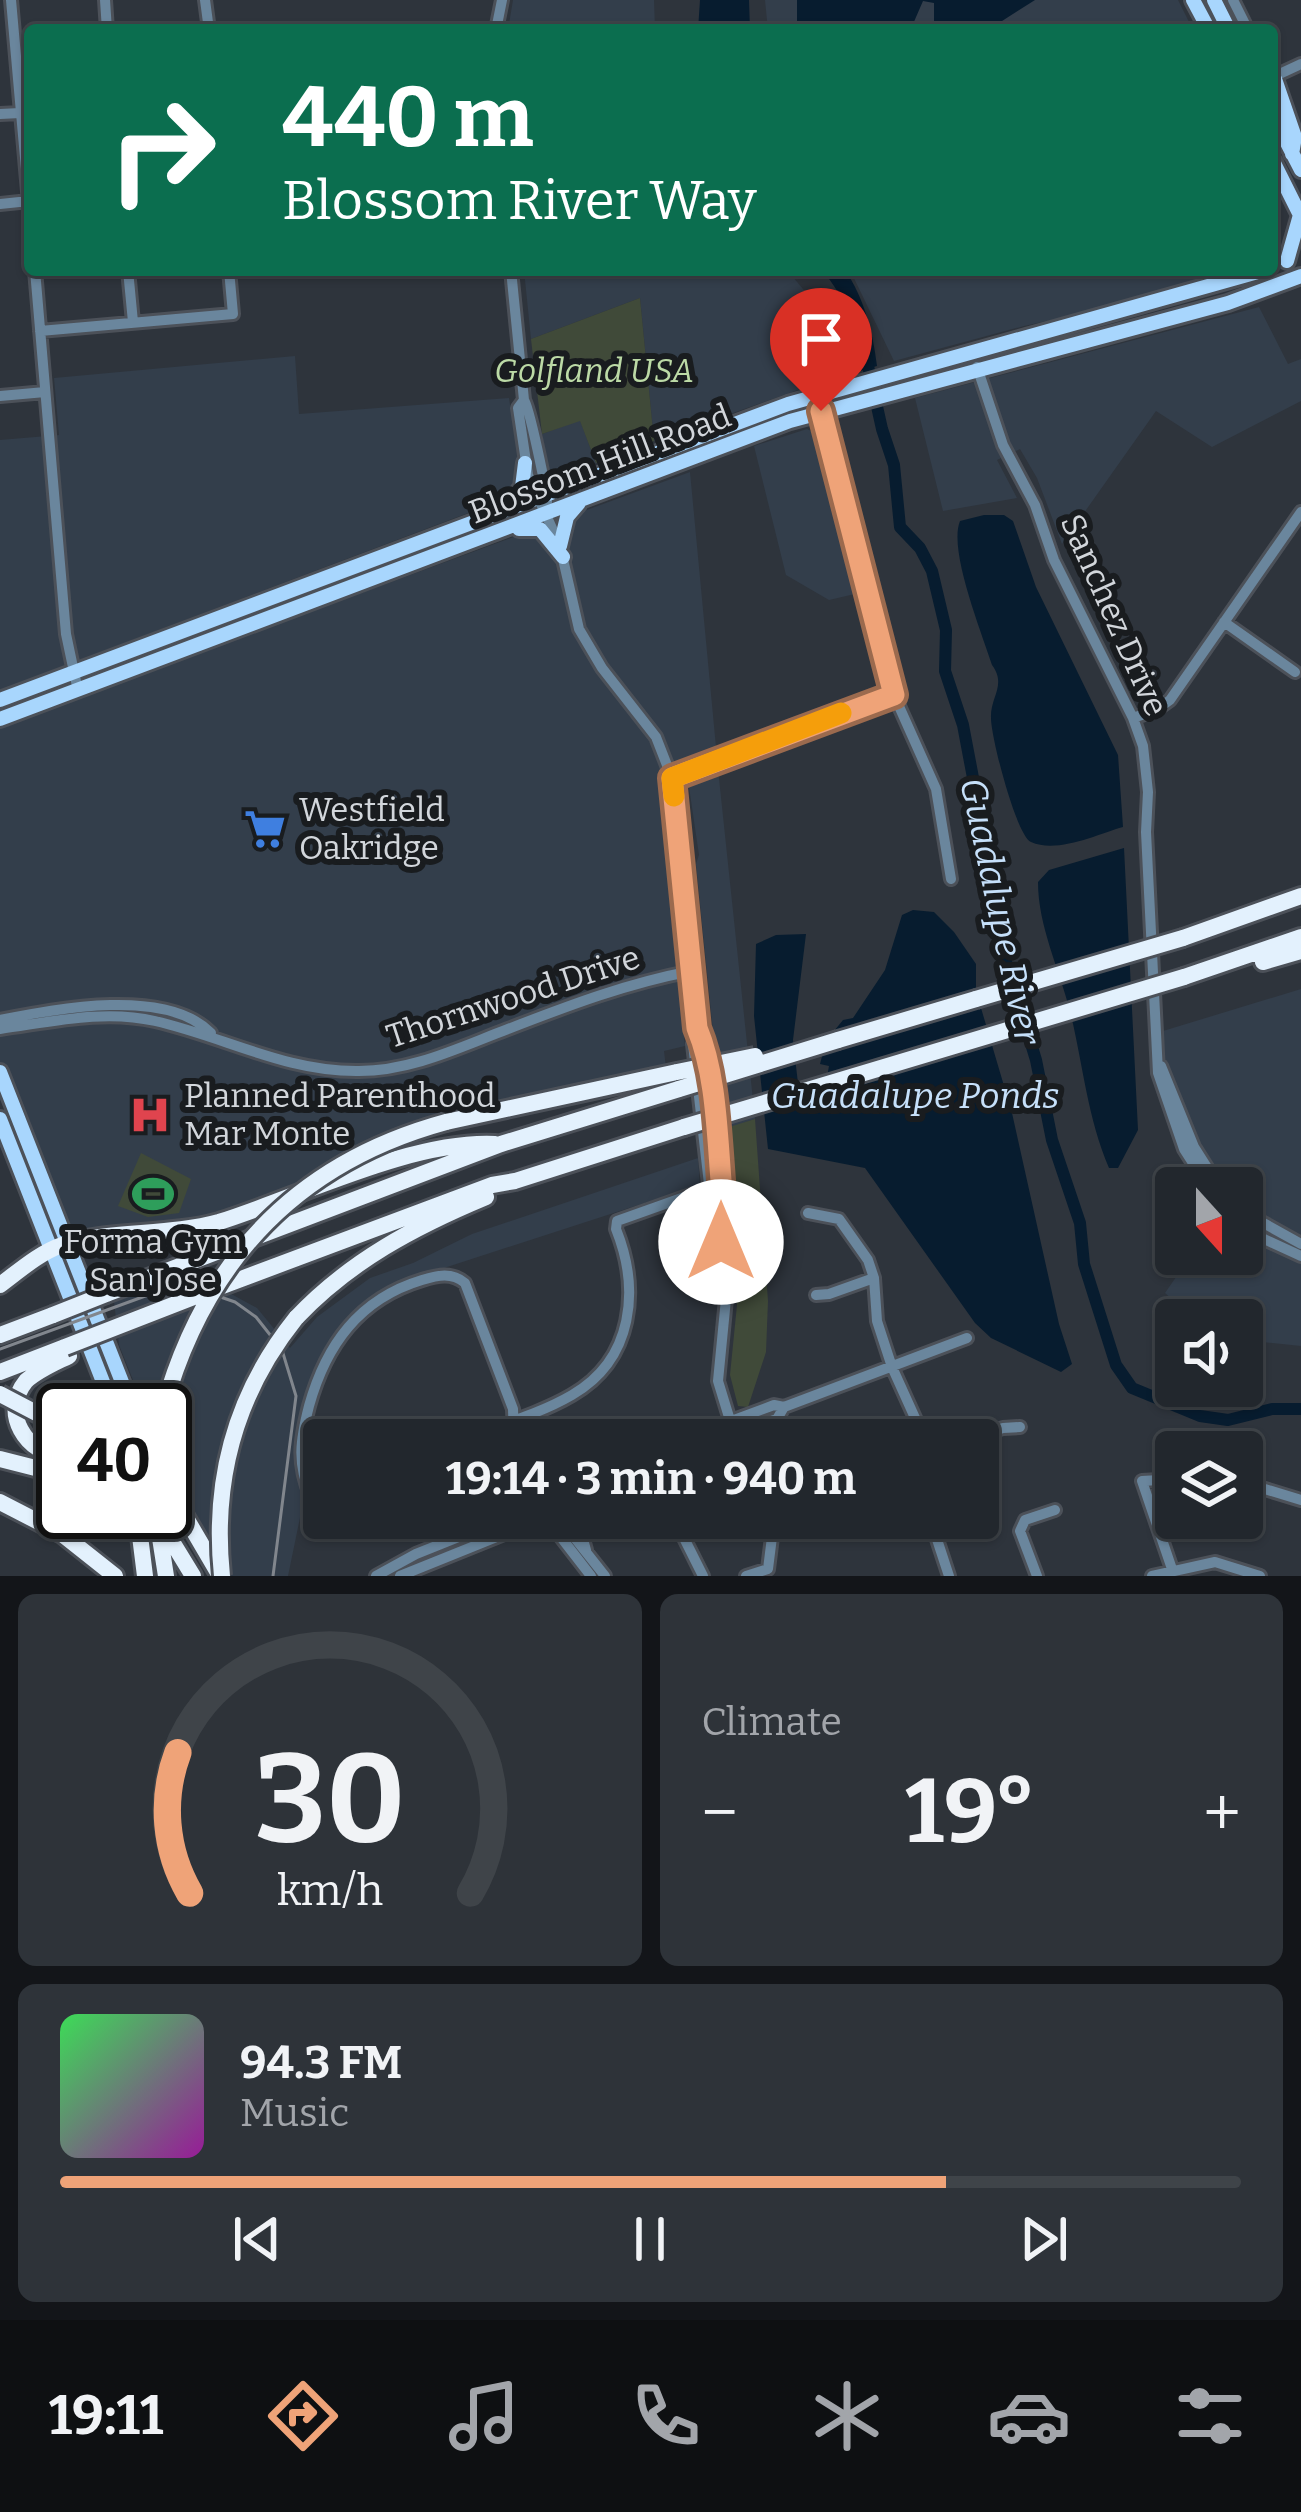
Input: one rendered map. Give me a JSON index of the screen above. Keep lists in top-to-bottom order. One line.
{"streets":{"main road":["Blossom Hill Road"],"street":["Sanchez Drive","Thornwood Drive"]},"crossings":[["Blossom Hill Road","Sanchez Drive"]],"water":["Guadalupe River","Guadalupe Ponds"],"parks":["Golfland USA"],"places":{"supermarket":["Westfield Oakridge"],"hospital":["Planned Parenthood Mar Monte"],"sports":["Forma Gym San Jose"]},"north":"bottom","page":{"turn":["440 m","Blossom River Way"],"limit":"40","trip":"19:14 · 3 min · 940 m","tile":"Climate","heat":["−","19°","+"],"song":["94.3 FM","Music"],"tabs":"19:11","gauge":["30","km/h"]}}
